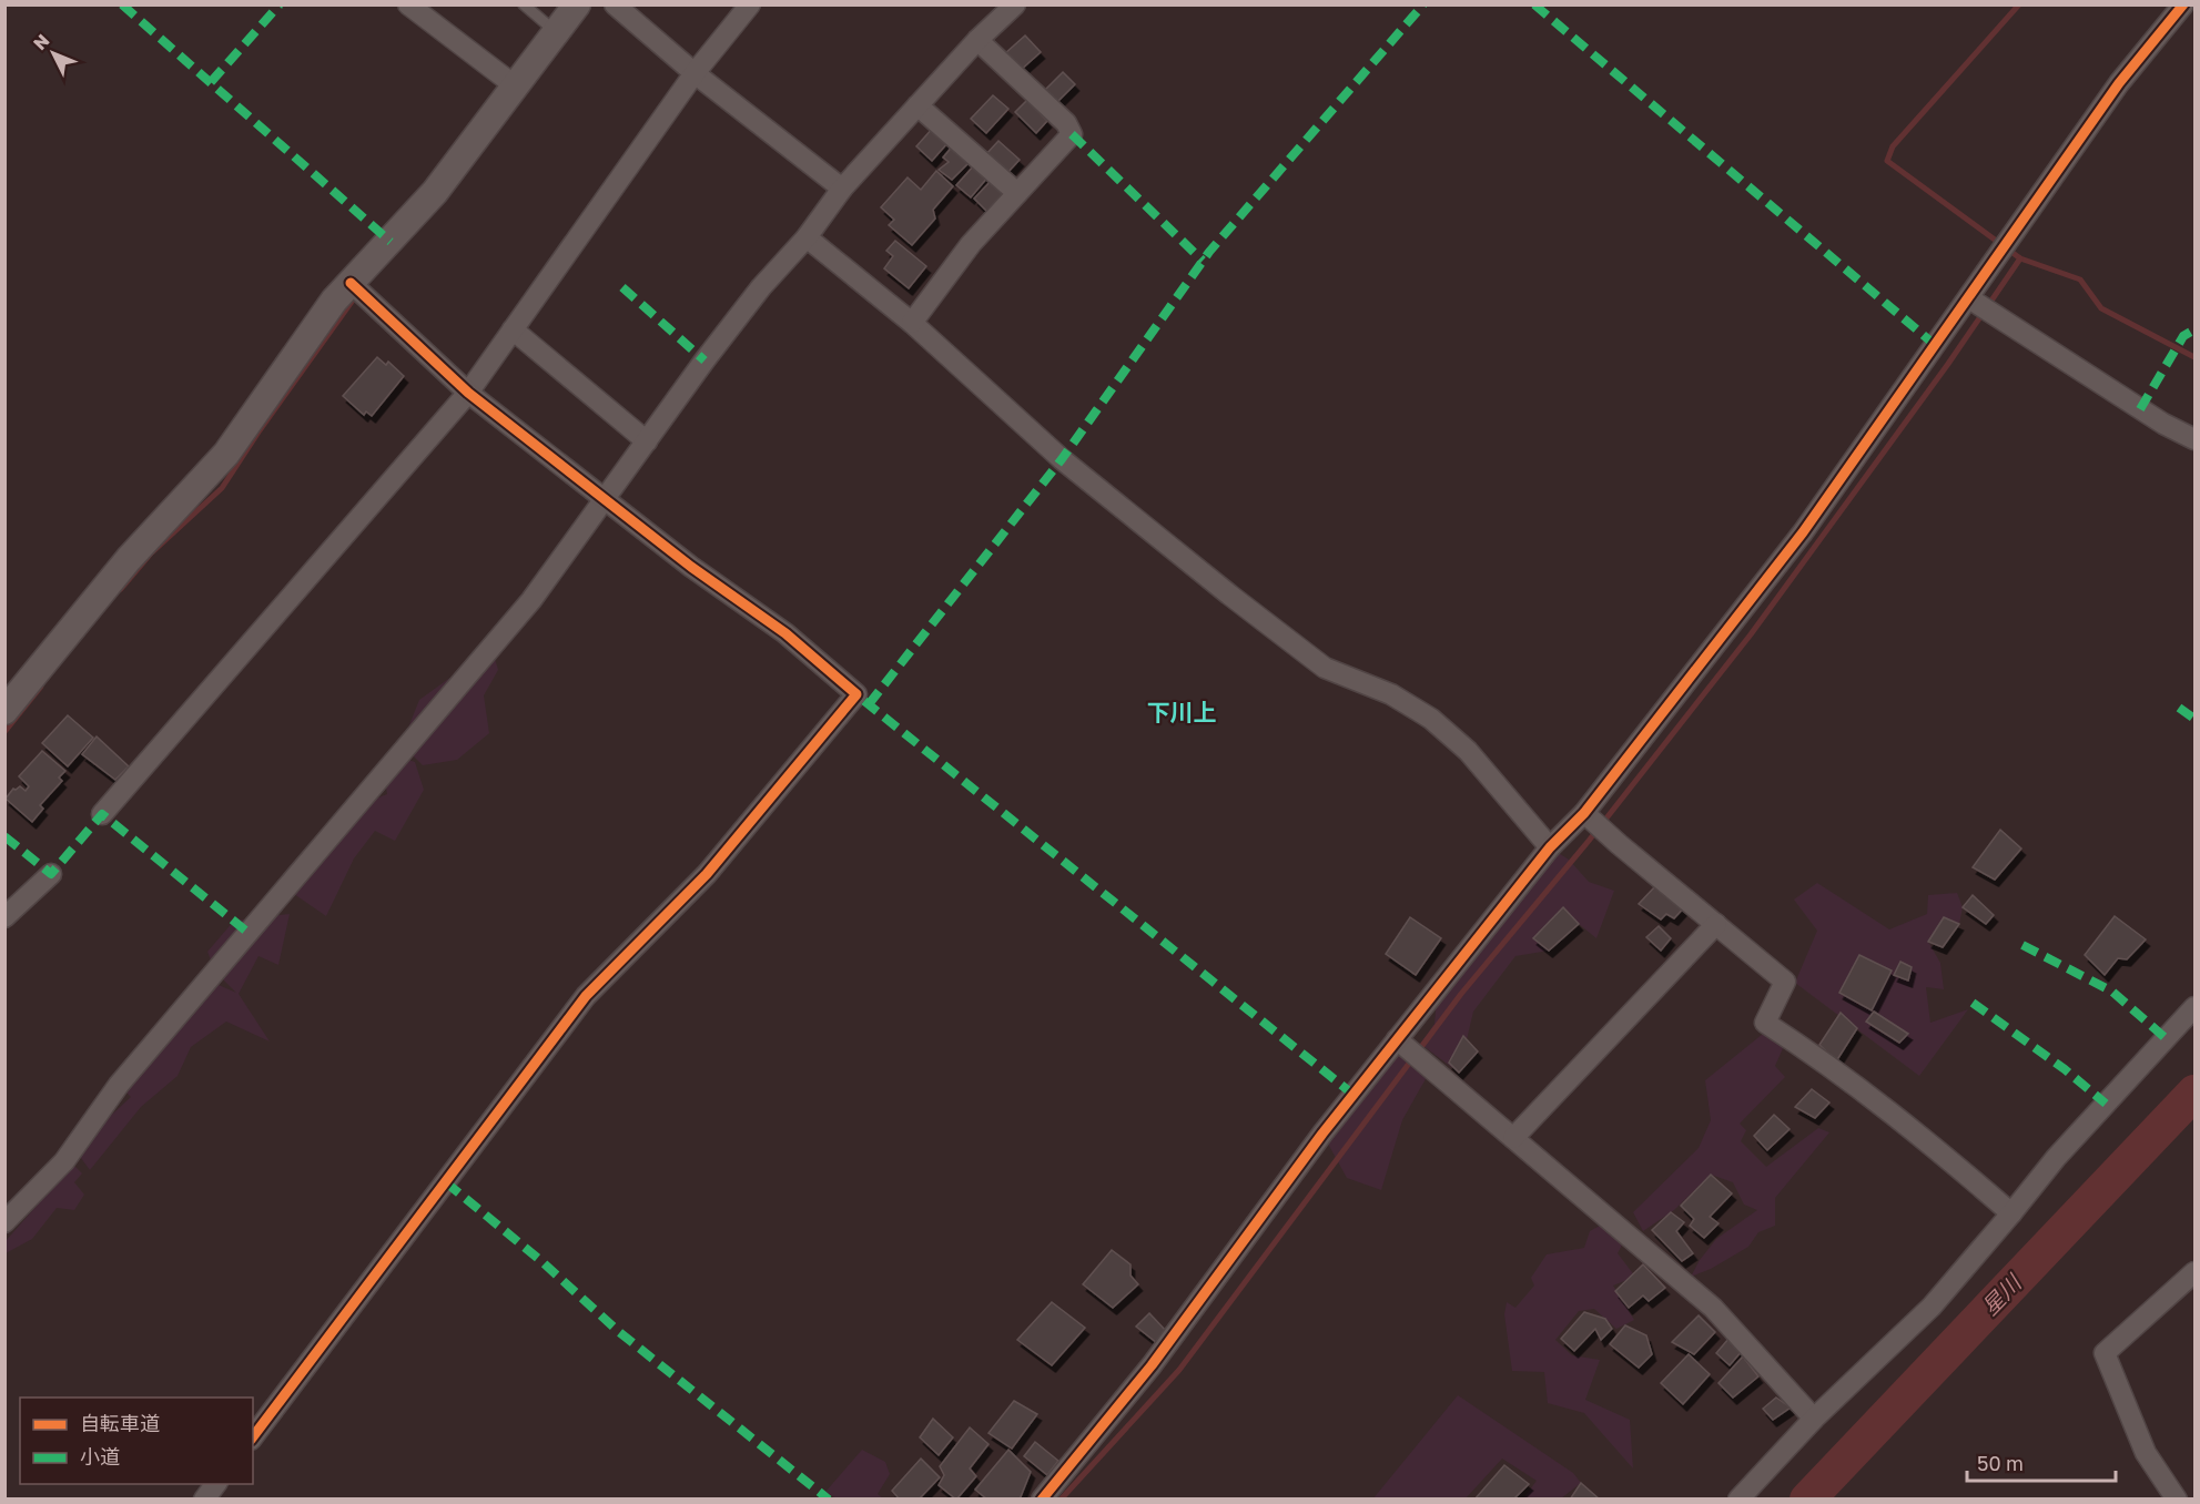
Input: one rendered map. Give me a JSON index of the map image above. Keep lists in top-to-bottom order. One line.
{"districts":["下川上"],"water":["星川"],"legend":["自転車道","小道"],"scale_bar":"50 m","north":"top left"}
